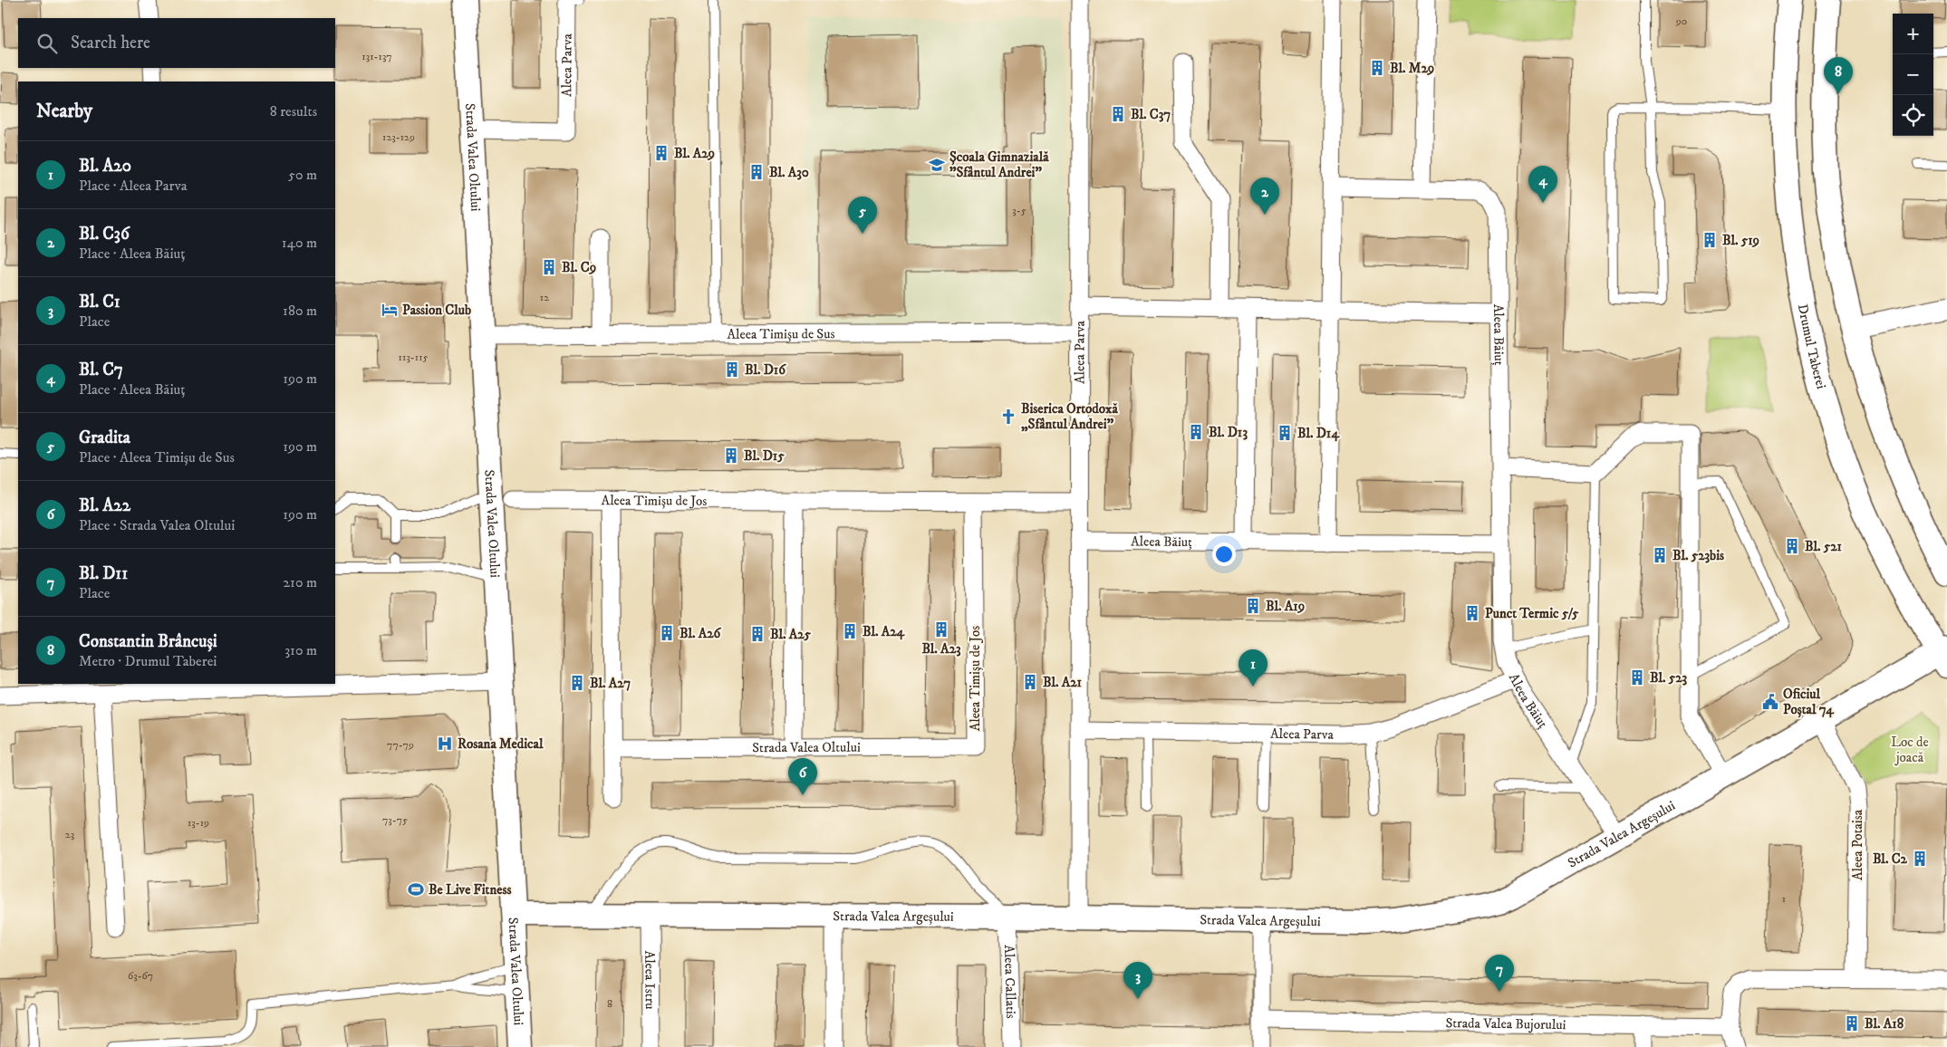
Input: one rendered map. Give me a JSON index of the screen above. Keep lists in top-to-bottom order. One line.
{"streets":{"main road":["Strada Valea Oltului","Drumul Taberei","Strada Valea Argeșului"],"street":["Aleea Parva","Aleea Timișu de Sus","Aleea Băiuț","Aleea Timișu de Jos","Aleea Potaisa","Aleea Istru","Aleea Callatis","Strada Valea Bujorului"]},"crossings":[["Aleea Parva","Strada Valea Oltului"],["Aleea Parva","Aleea Timișu de Sus"],["Aleea Parva","Aleea Băiuț"],["Aleea Parva","Aleea Timișu de Jos"],["Aleea Parva","Strada Valea Argeșului"],["Strada Valea Oltului","Aleea Timișu de Sus"],["Strada Valea Oltului","Aleea Timișu de Jos"],["Strada Valea Oltului","Strada Valea Argeșului"],["Aleea Băiuț","Strada Valea Argeșului"],["Drumul Taberei","Strada Valea Argeșului"],["Strada Valea Argeșului","Aleea Potaisa"],["Strada Valea Argeșului","Aleea Istru"],["Strada Valea Argeșului","Aleea Callatis"]],"parks":["Loc de joacă"],"places":{"building":["Bl. M29","Bl. C37","Bl. A29","Bl. A30","Bl. 519","Bl. C9","Bl. D16","Bl. D13","Bl. D14","Bl. D15","Bl. 521","Bl. 523bis","Bl. A19","Punct Termic 5/5","Bl. A23","Bl. A24","Bl. A26","Bl. A25","Bl. 523","Bl. A21","Bl. A27","Bl. C2","Bl. A18"],"school or university":["Școala Gimnazială \"Sfântul Andrei\""],"hotel":["Passion Club"],"church":["Biserica Ortodoxă „Sfântul Andrei”"],"public building":["Oficiul Poștal 74"],"hospital":["Rosana Medical"],"sports":["Be Live Fitness"]},"house_numbers":["90","131-137","123-129","3-5","12","113-115","77-79","73-75","13-19","23","1","63-67","8"],"page":{"map_buttons":["+","−"],"search":"Search here","pins":["8","4","2","5","1","6","7","3"],"heading":["Nearby","8 results"],"list":[{"mark":"1","name":"Bl. A20","note":"Place · Aleea Parva","value":"50 m"},{"mark":"2","name":"Bl. C36","note":"Place · Aleea Băiuț","value":"140 m"},{"mark":"3","name":"Bl. C1","note":"Place","value":"180 m"},{"mark":"4","name":"Bl. C7","note":"Place · Aleea Băiuț","value":"190 m"},{"mark":"5","name":"Gradita","note":"Place · Aleea Timișu de Sus","value":"190 m"},{"mark":"6","name":"Bl. A22","note":"Place · Strada Valea Oltului","value":"190 m"},{"mark":"7","name":"Bl. D11","note":"Place","value":"210 m"},{"mark":"8","name":"Constantin Brâncuși","note":"Metro · Drumul Taberei","value":"310 m"}]}}
